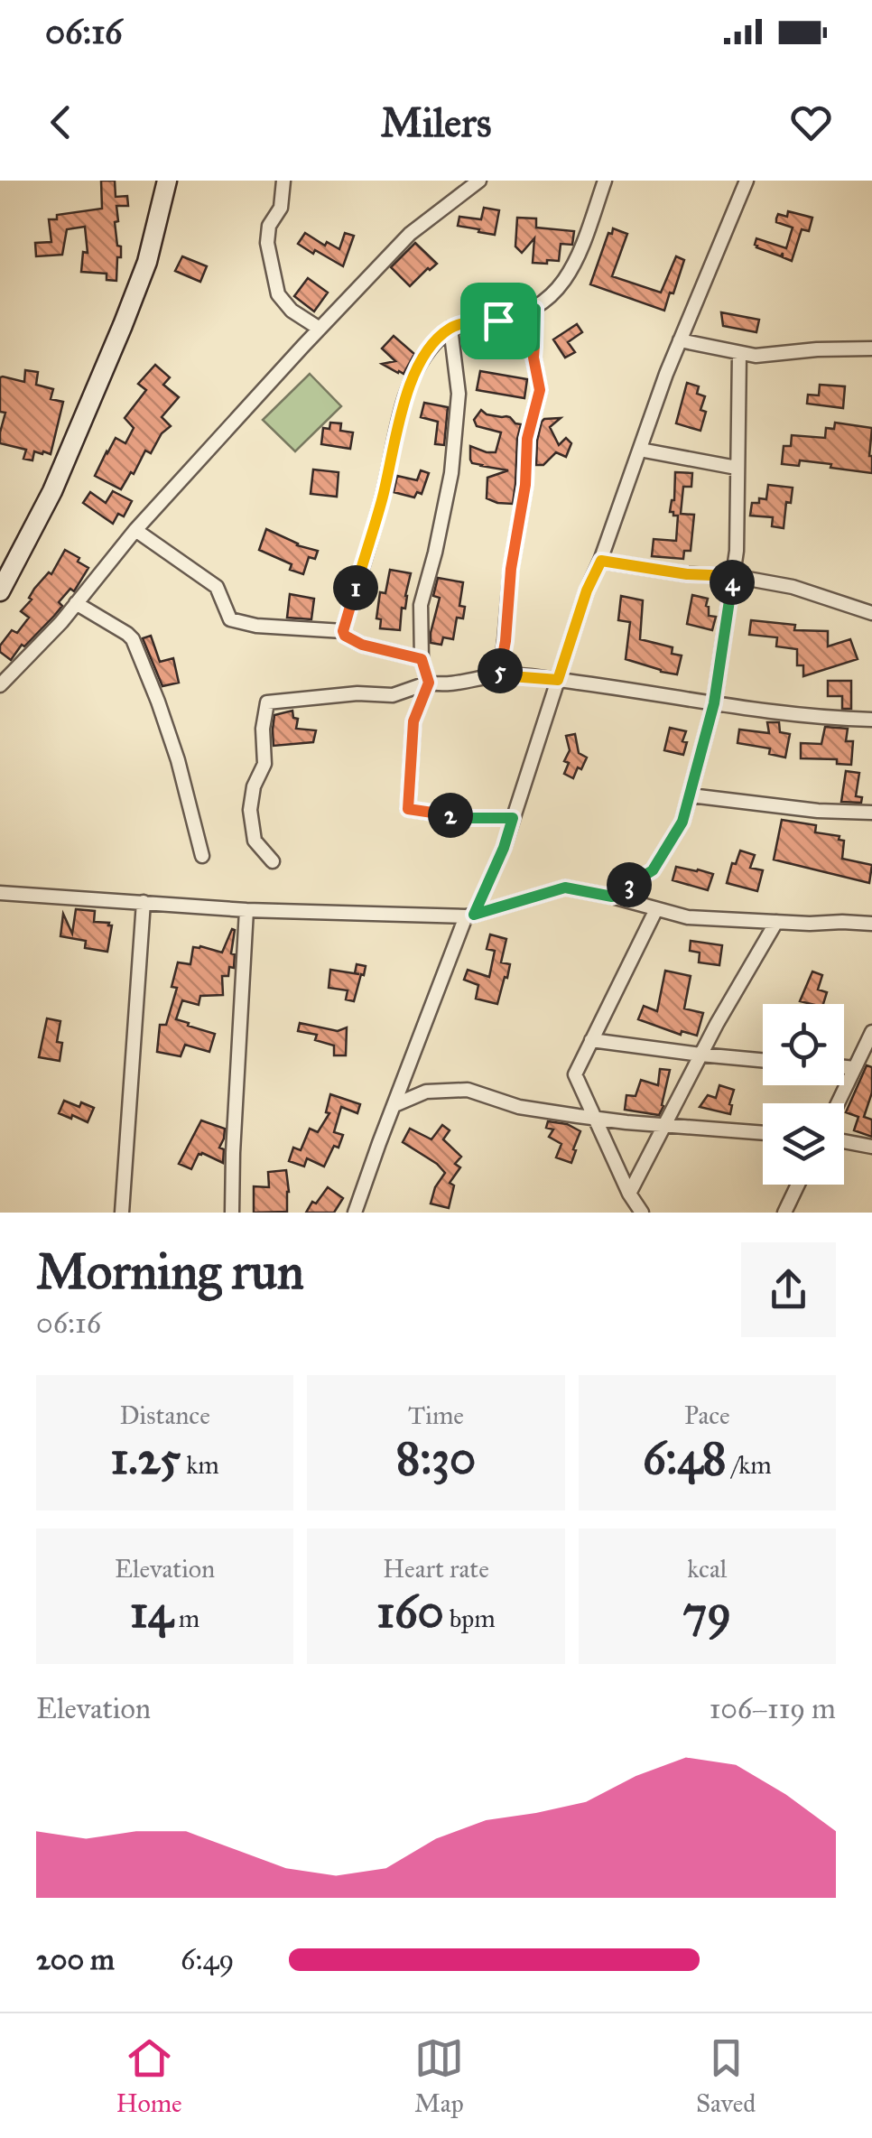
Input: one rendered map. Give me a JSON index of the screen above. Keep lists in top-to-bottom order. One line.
{"page":{"status":"06:16","header":"Milers","pins":["4","1","5","2","3"],"heading":["Morning run","06:16"],"stats":[["Distance","1.25 km"],["Time","8:30"],["Pace","6:48 /km"],["Elevation","14 m"],["Heart rate","160 bpm"],["kcal","79"]],"chart":["Elevation","106–119 m"],"list":[{"name":"200 m","note":"6:49"}],"tabs":["Home","Map","Saved"]}}
